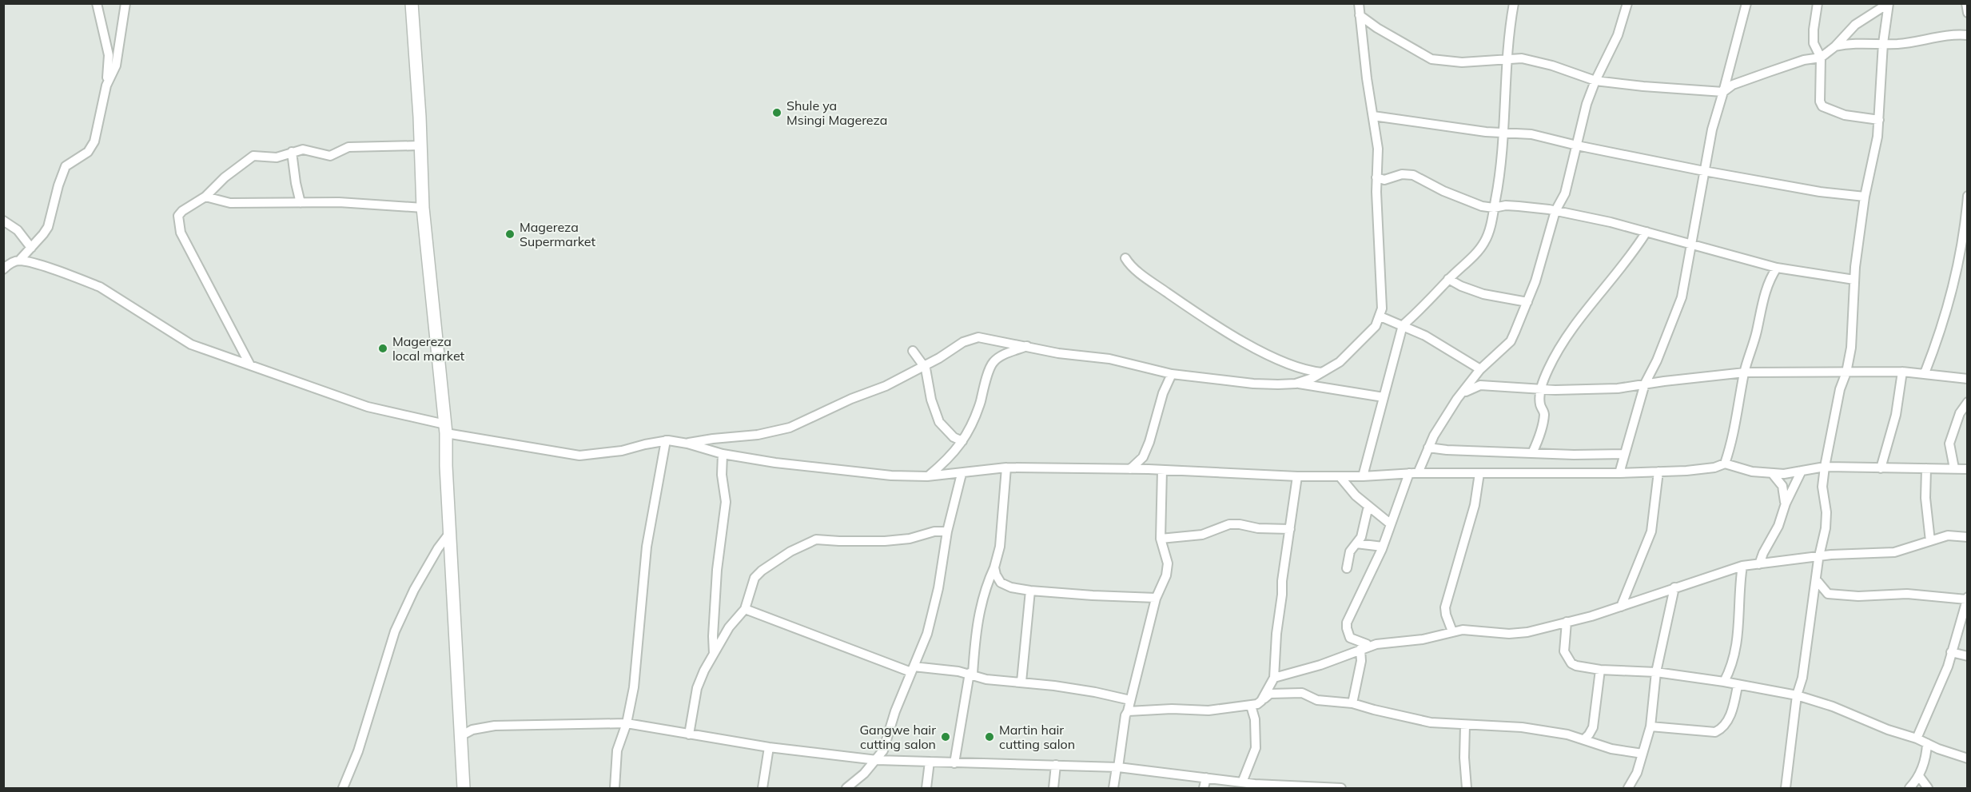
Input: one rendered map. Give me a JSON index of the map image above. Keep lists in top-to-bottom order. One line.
{"places":["Shule ya Msingi Magereza","Magereza Supermarket","Magereza local market","Gangwe hair cutting salon","Martin hair cutting salon"]}
